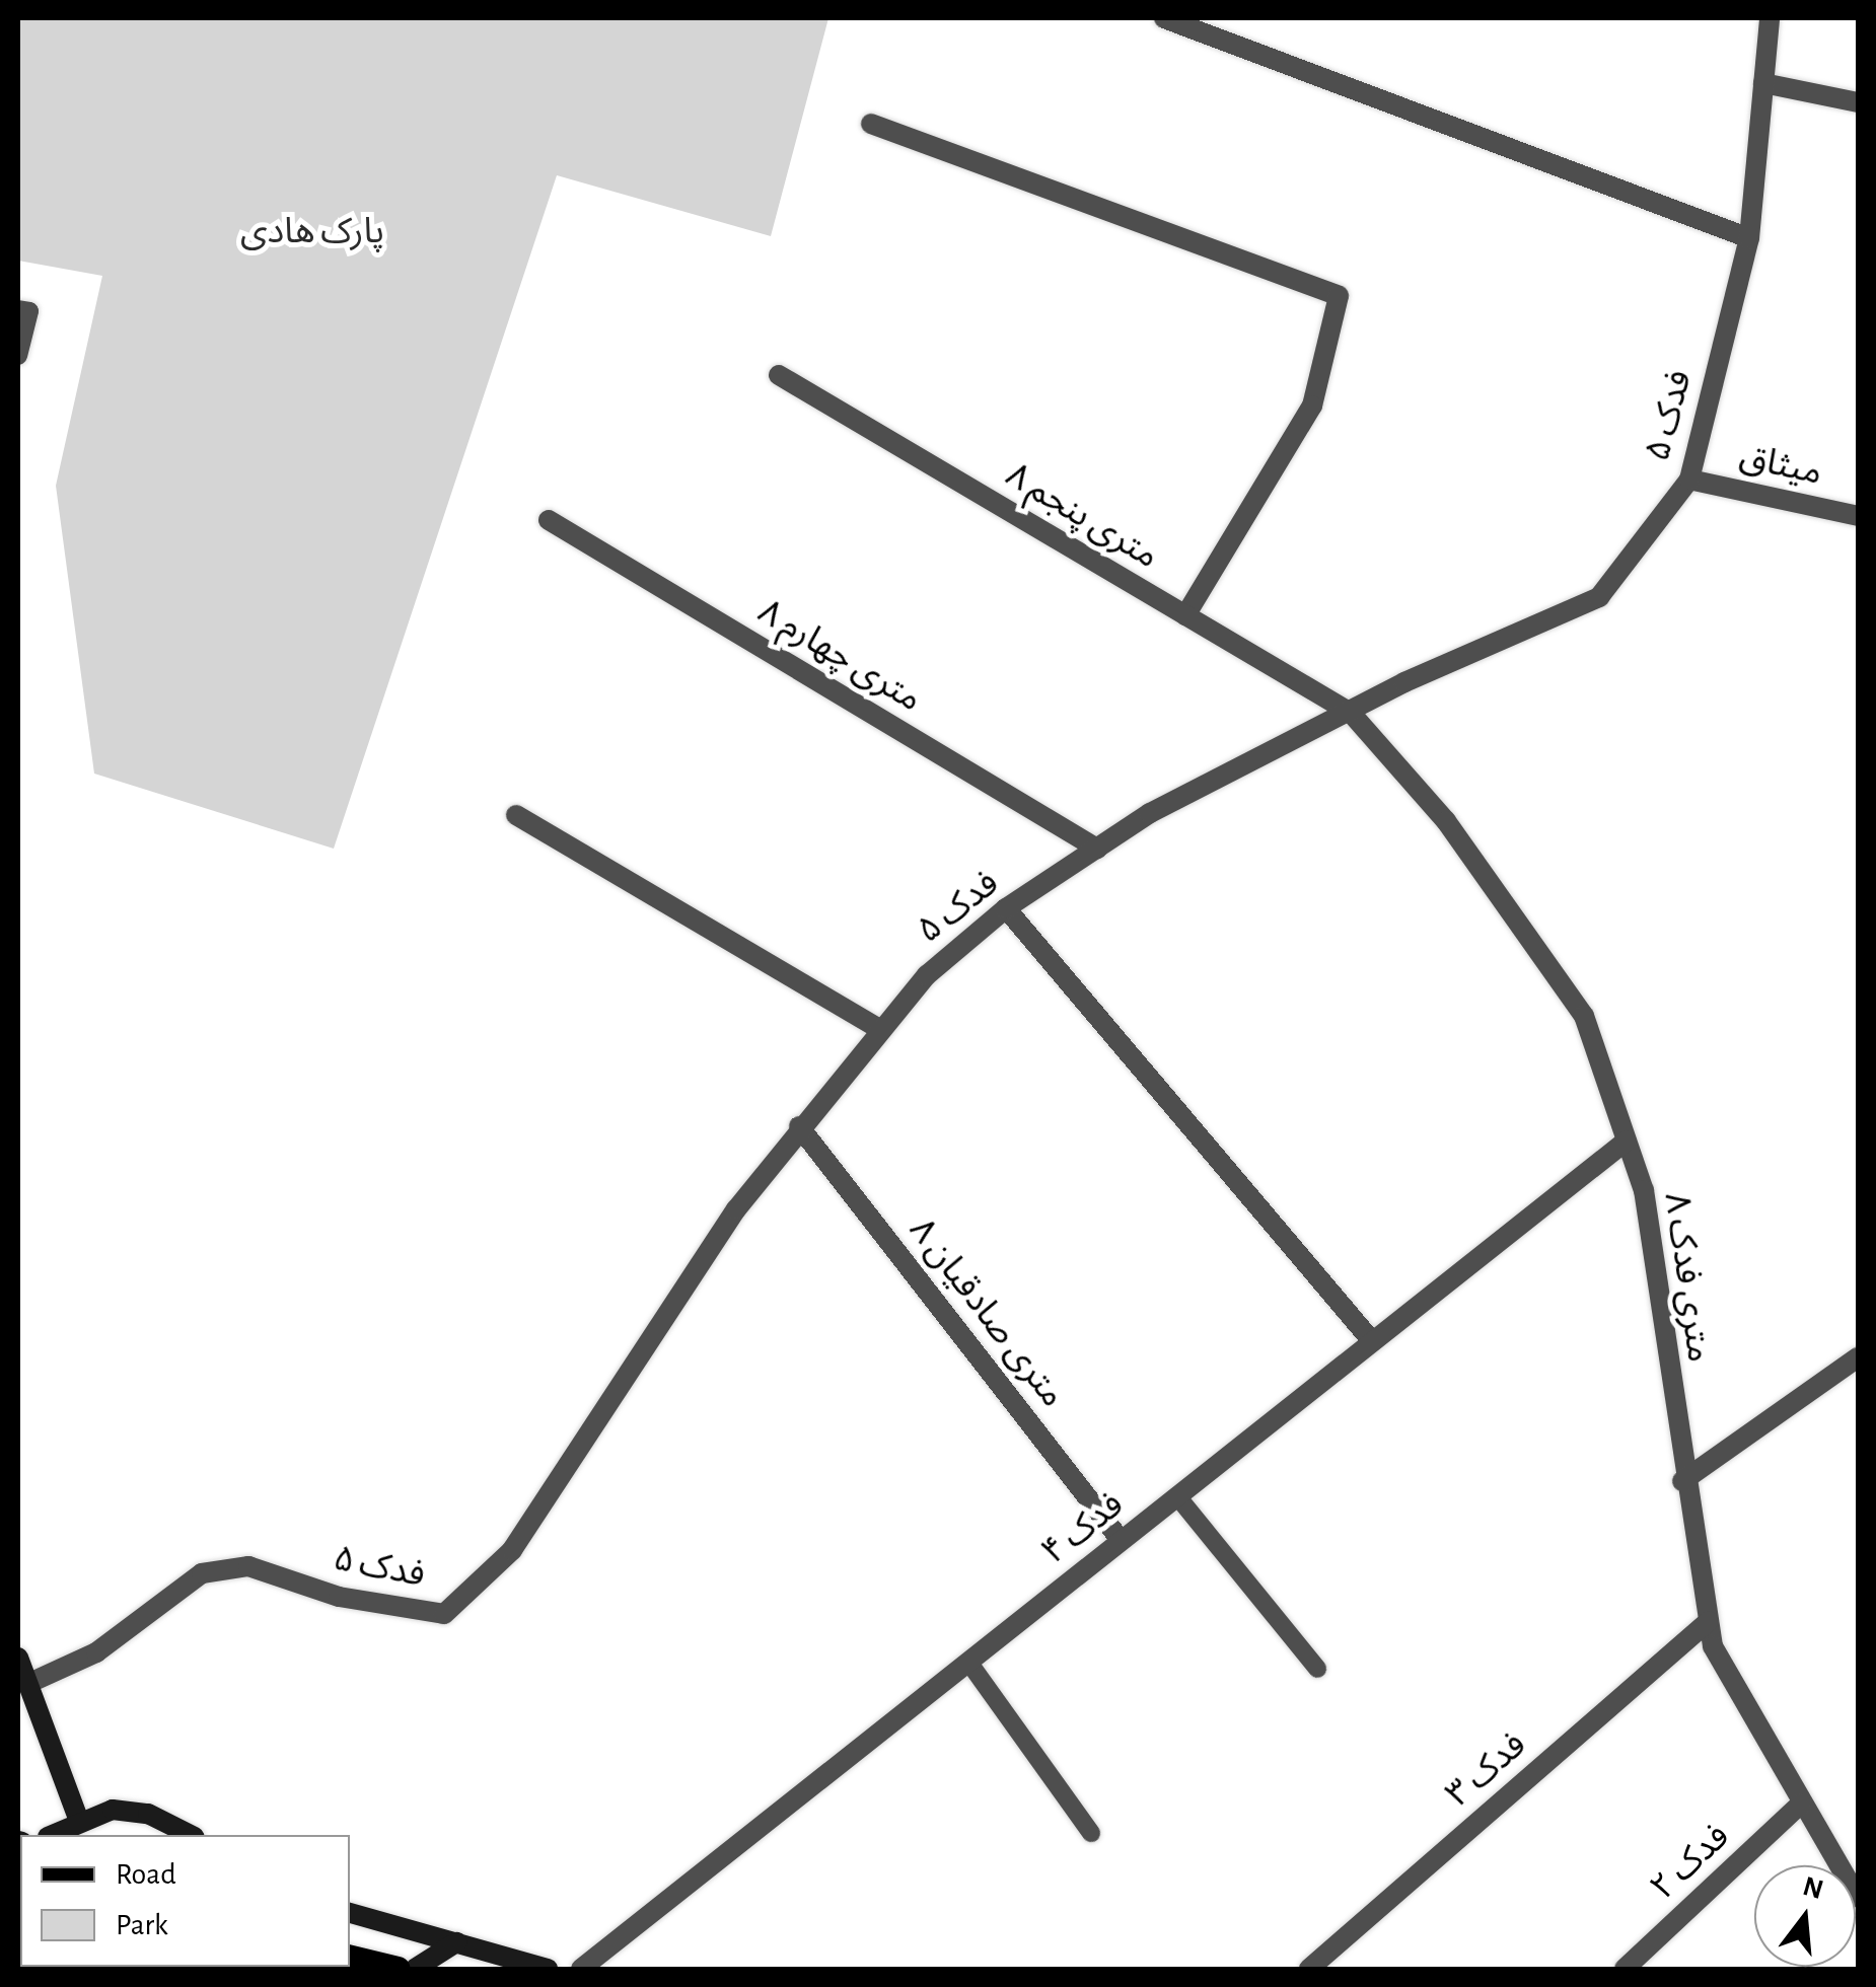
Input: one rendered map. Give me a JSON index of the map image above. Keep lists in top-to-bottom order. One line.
{"streets":{"street":["فدک ۵","میثاق","۸ متری پنجم","۸ متری چهارم","۸ متری فدک","۸ متری صادقیان","فدک ۴","فدک ۳","فدک ۲"]},"crossings":[["فدک ۵","میثاق"],["فدک ۵","۸ متری پنجم"],["فدک ۵","۸ متری چهارم"],["فدک ۵","۸ متری فدک"],["فدک ۵","۸ متری صادقیان"],["۸ متری پنجم","۸ متری فدک"],["۸ متری فدک","فدک ۴"],["۸ متری فدک","فدک ۳"],["۸ متری فدک","فدک ۲"],["۸ متری صادقیان","فدک ۴"]],"parks":["پارک هادی"],"legend":["Road","Park"],"north":"top"}
